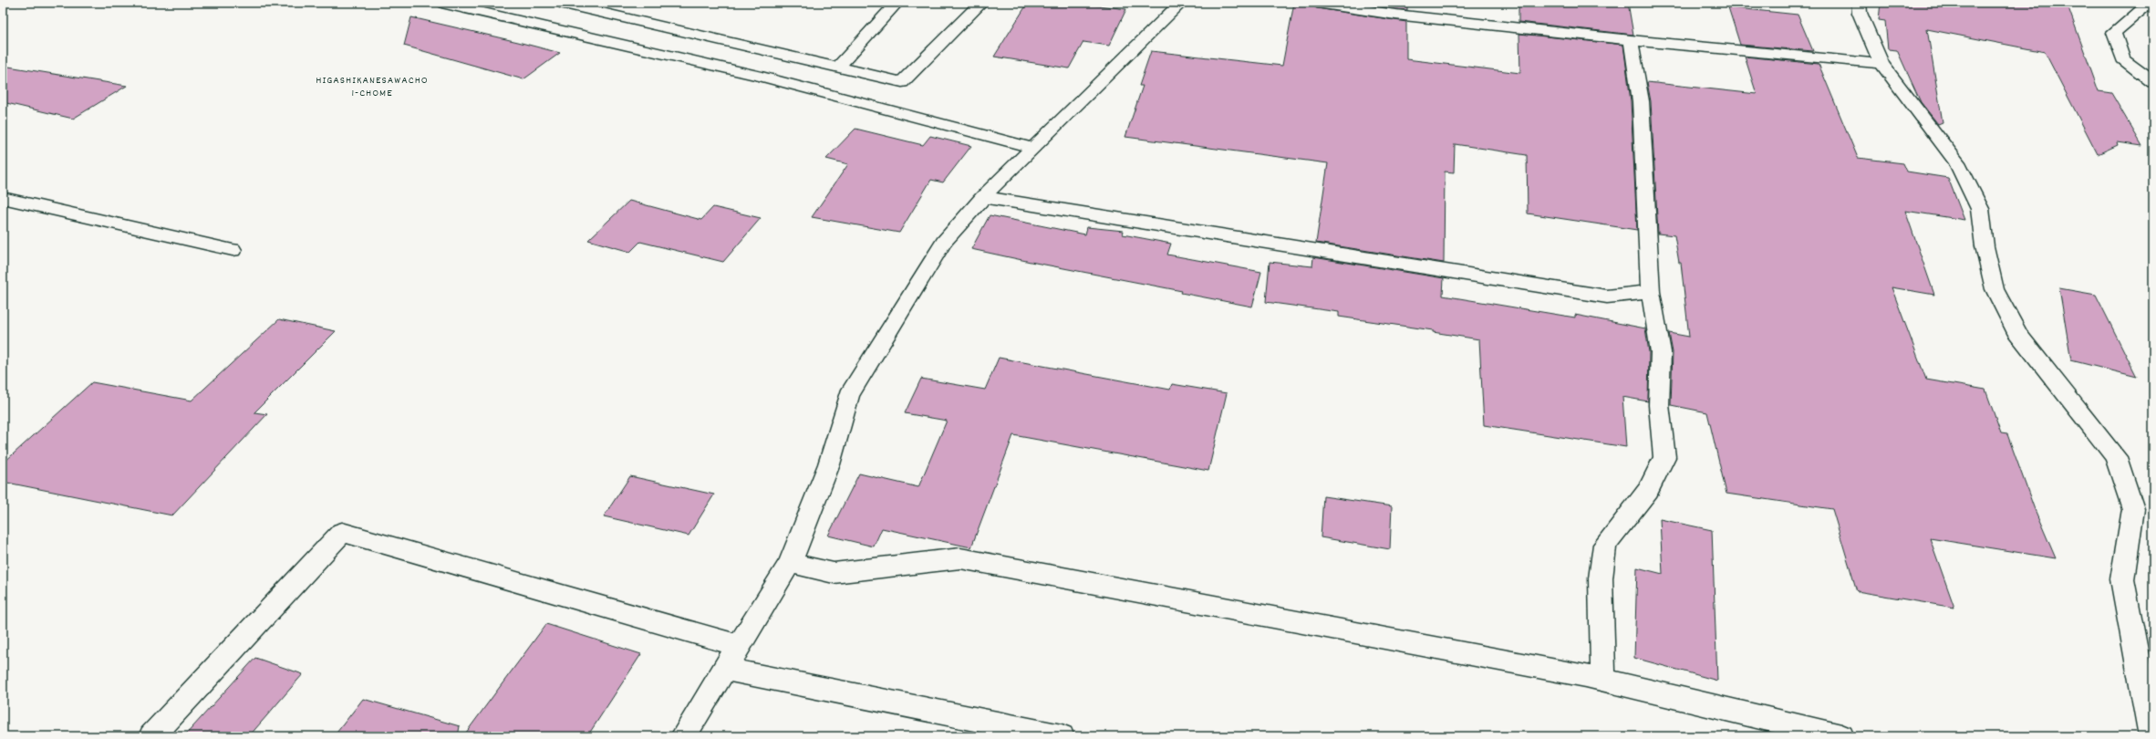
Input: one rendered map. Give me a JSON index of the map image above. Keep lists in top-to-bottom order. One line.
{"districts":["HIGASHIKANESAWACHO 1-CHOME"]}
